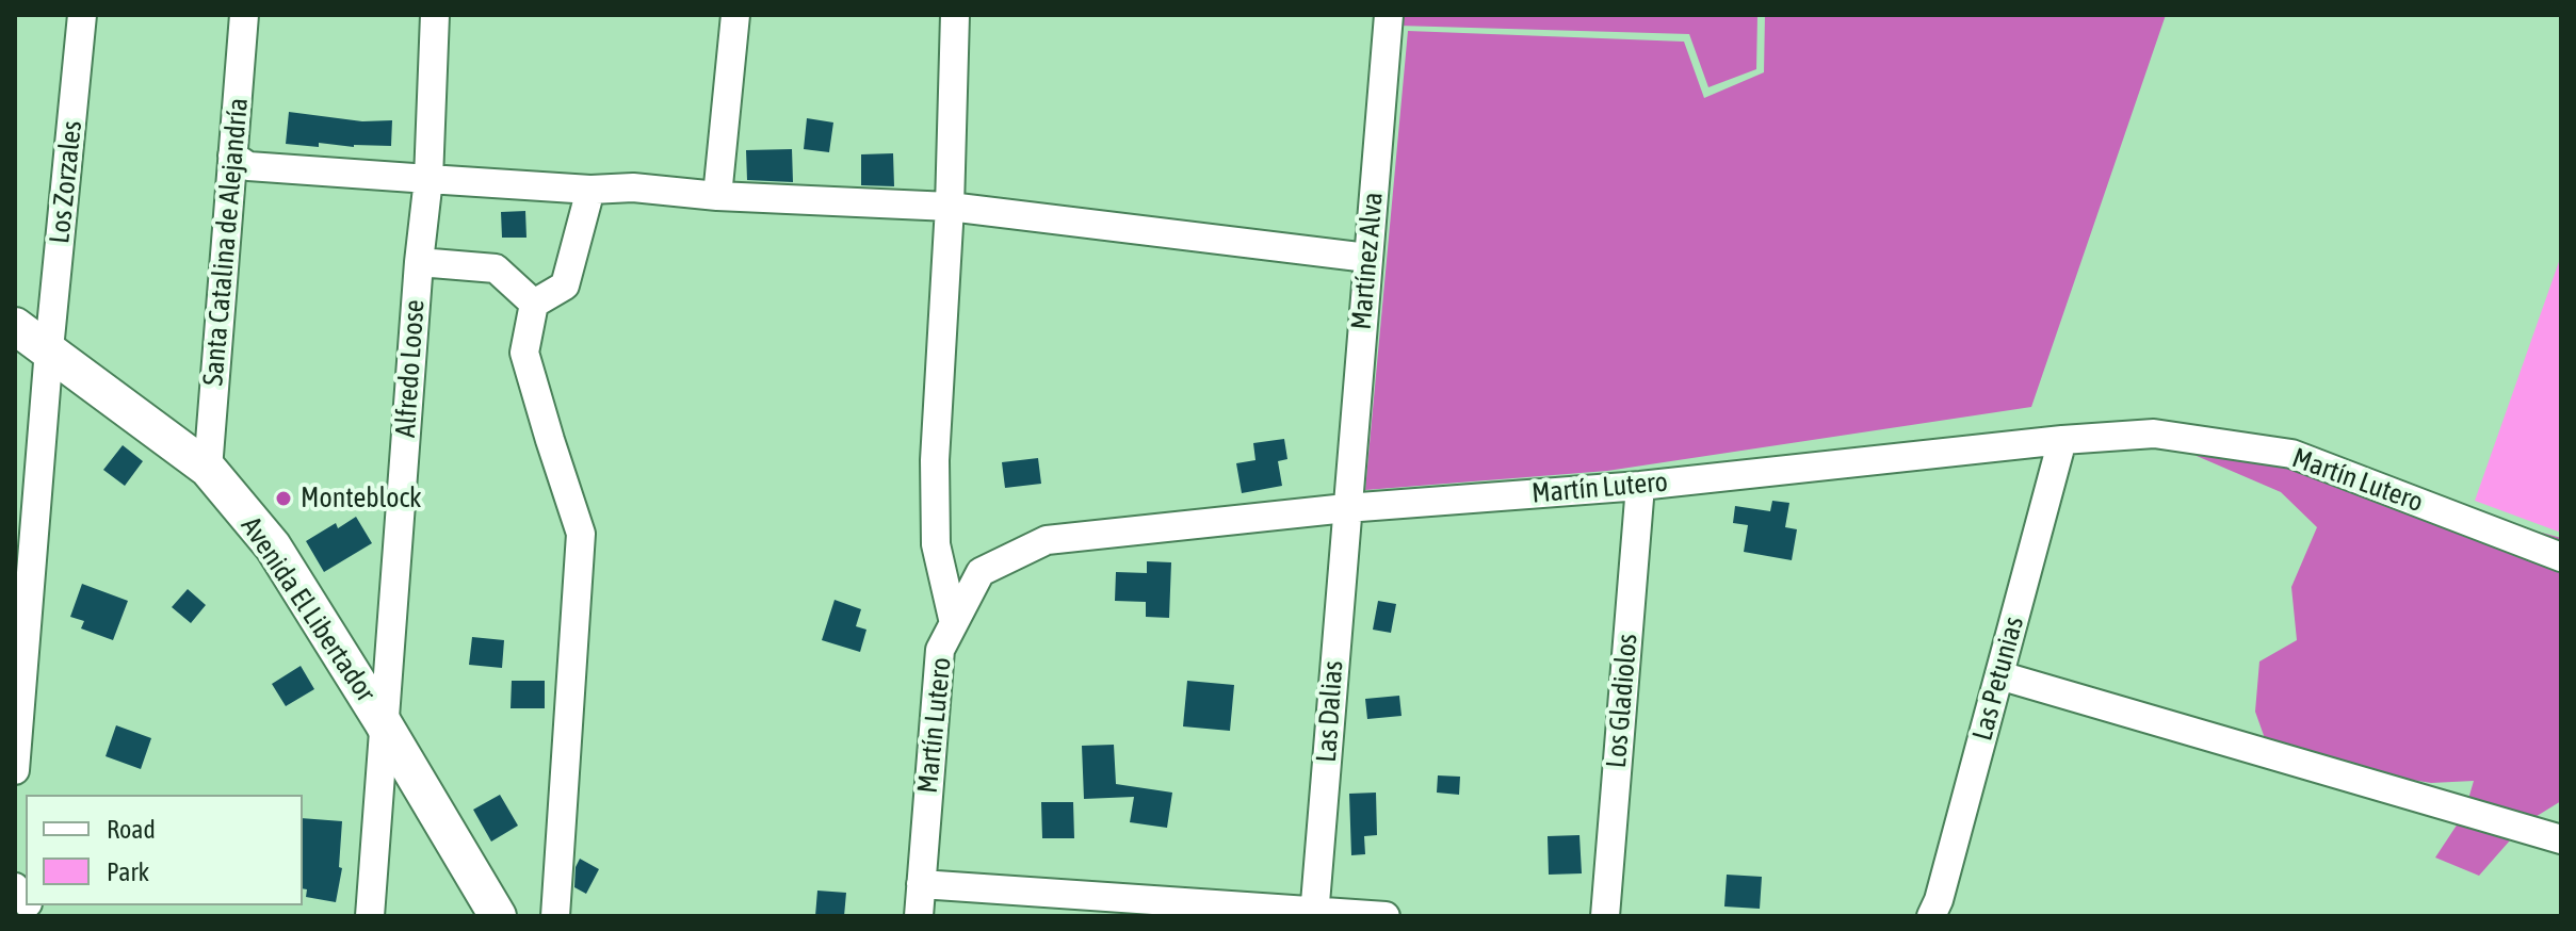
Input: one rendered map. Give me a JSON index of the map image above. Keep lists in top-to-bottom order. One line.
{"streets":{"main road":["Avenida El Libertador"],"street":["Los Zorzales","Santa Catalina de Alejandría","Martínez Alva","Alfredo Loose","Martín Lutero","Las Petunias","Los Gladiolos","Las Dalias"]},"crossings":[["Los Zorzales","Avenida El Libertador"],["Santa Catalina de Alejandría","Avenida El Libertador"],["Martínez Alva","Martín Lutero"],["Martínez Alva","Las Dalias"],["Alfredo Loose","Avenida El Libertador"],["Martín Lutero","Las Petunias"],["Martín Lutero","Los Gladiolos"],["Martín Lutero","Las Dalias"]],"places":["Monteblock"],"legend":["Road","Park"]}
